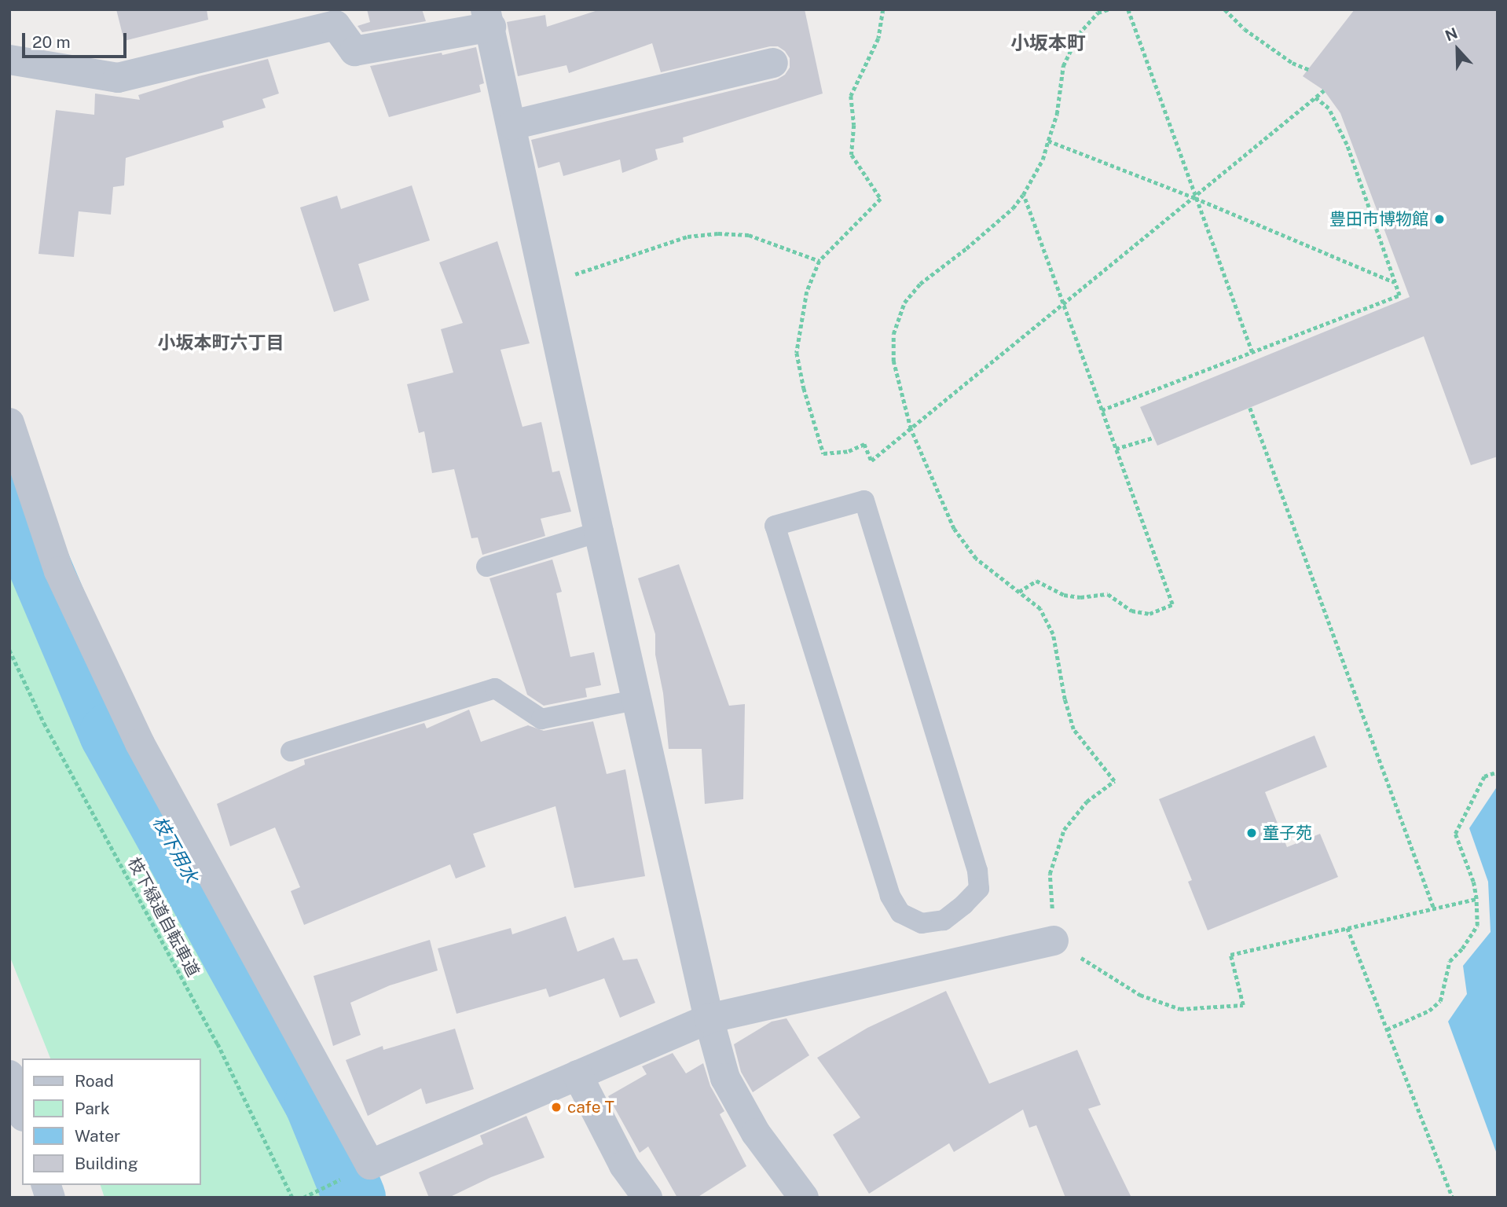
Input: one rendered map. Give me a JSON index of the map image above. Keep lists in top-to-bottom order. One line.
{"streets":{"path":["枝下緑道自転車道"]},"districts":["小坂本町","小坂本町六丁目"],"water":["枝下用水"],"places":["豊田市博物館","童子苑","cafe T"],"legend":["Road","Park","Water","Building"],"scale_bar":"20 m","north":"top"}
